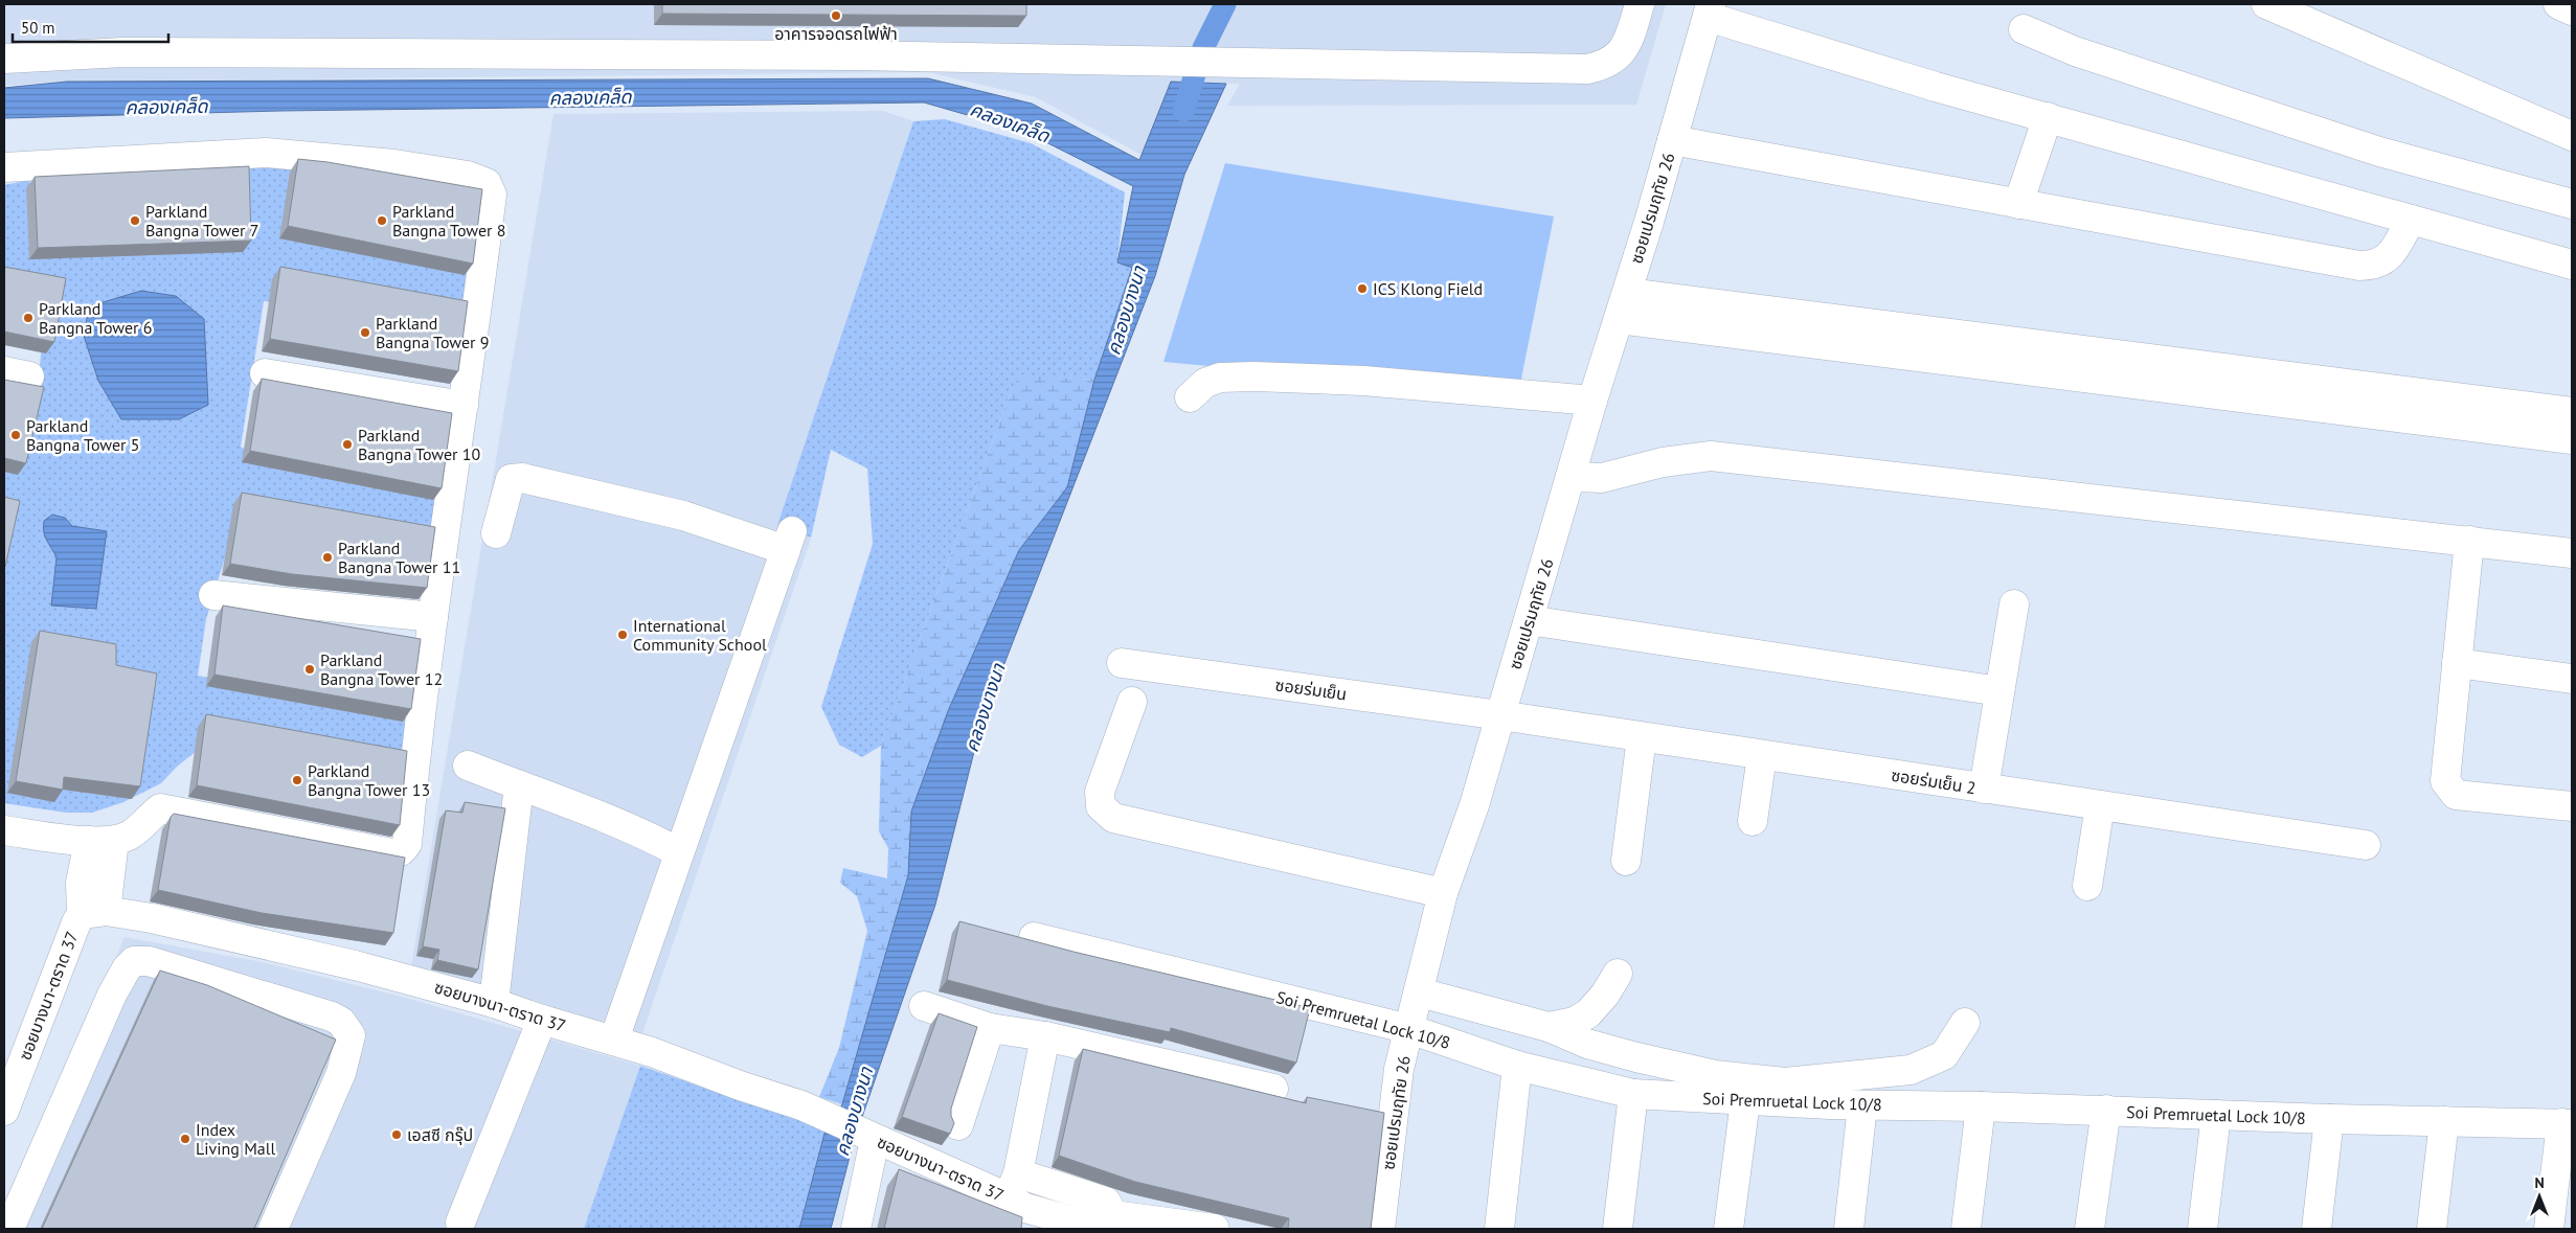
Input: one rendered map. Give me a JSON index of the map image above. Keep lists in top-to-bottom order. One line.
{"streets":{"street":["ซอยเปรมฤทัย 26","ซอยร่มเย็น","ซอยร่มเย็น 2","ซอยบางนา-ตราด 37","Soi Premruetal Lock 10/8"]},"crossings":[["ซอยเปรมฤทัย 26","ซอยร่มเย็น"],["ซอยเปรมฤทัย 26","ซอยร่มเย็น 2"],["ซอยเปรมฤทัย 26","Soi Premruetal Lock 10/8"],["ซอยร่มเย็น","ซอยร่มเย็น 2"]],"water":["คลองเคล็ด","คลองบางนา"],"places":["อาคารจอดรถไฟฟ้า","Parkland Bangna Tower 7","Parkland Bangna Tower 8","ICS Klong Field","Parkland Bangna Tower 6","Parkland Bangna Tower 9","Parkland Bangna Tower 5","Parkland Bangna Tower 10","Parkland Bangna Tower 11","International Community School","Parkland Bangna Tower 12","Parkland Bangna Tower 13","เอสซี กรุ๊ป","Index Living Mall"],"scale_bar":"50 m","north":"top"}
